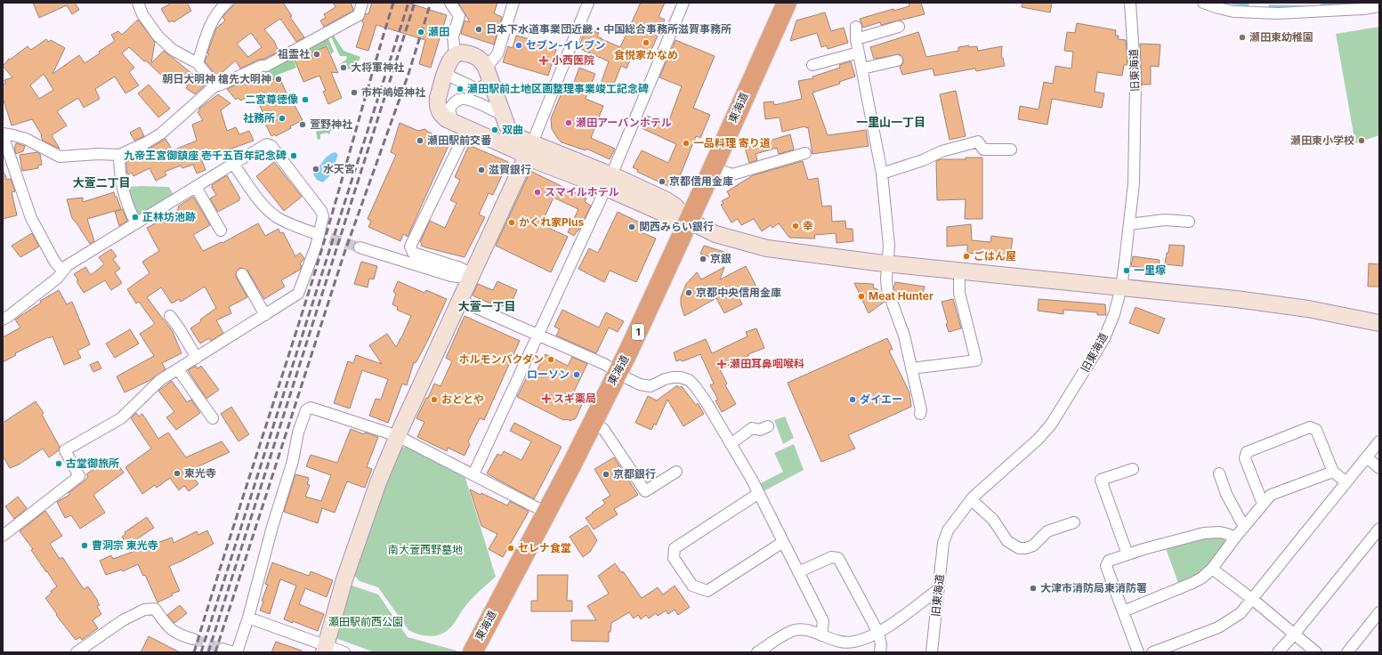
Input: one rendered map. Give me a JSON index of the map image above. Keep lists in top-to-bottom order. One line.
{"streets":{"highway":["東海道","1"],"street":["旧東海道"]},"districts":["一里山一丁目","大萱二丁目","大萱一丁目"],"parks":["南大萱西野墓地","瀬田駅前西公園"],"places":{"other":["日本下水道事業団近畿・中国総合事務所滋賀事務所","瀬田","瀬田東幼稚園","食悦家かなめ","セブン-イレブン","祖霊社","大将軍神社","朝日大明神 槍先大明神","瀬田駅前土地区画整理事業竣工記念碑","市杵嶋姫神社","二宮尊徳像","社務所","瀬田アーバンホテル","萱野神社","双曲","瀬田駅前交番","瀬田東小学校","一品料理 寄り道","九帝王宮御鎮座 壱千五百年記念碑","水天宮","滋賀銀行","京都信用金庫","スマイルホテル","正林坊池跡","かくれ家Plus","幸","関西みらい銀行","ごはん屋","京銀","一里塚","京都中央信用金庫","Meat Hunter","ホルモンバクダン","ローソン","おととや","ダイエー","古堂御旅所","東光寺","京都銀行","曹洞宗 東光寺","セレナ食堂","大津市消防局東消防署"],"health":["小西医院","瀬田耳鼻咽喉科","スギ薬局"]}}
